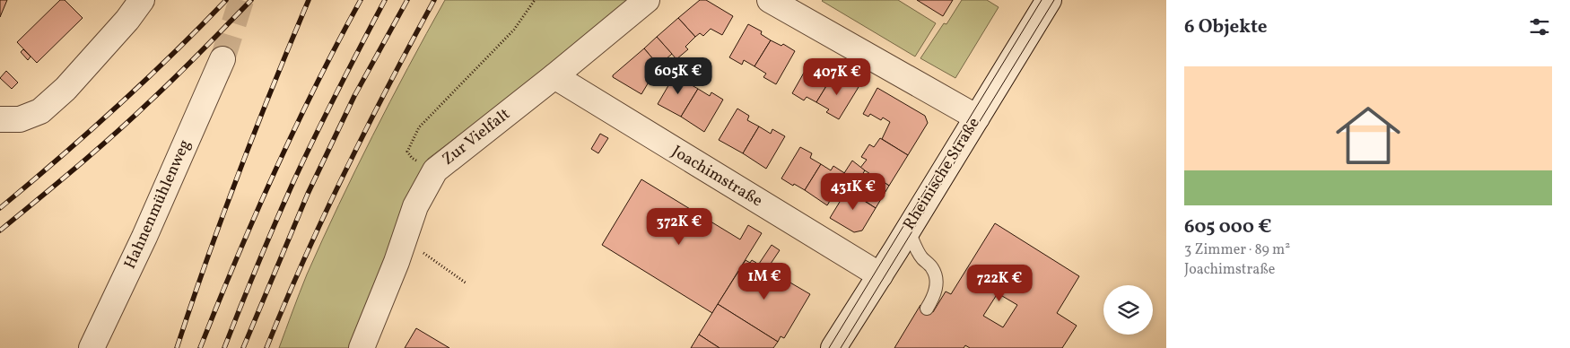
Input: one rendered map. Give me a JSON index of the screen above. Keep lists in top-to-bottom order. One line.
{"streets":{"street":["Zur Vielfalt","Rheinische Straße","Joachimstraße","Hahnenmühlenweg"]},"crossings":[["Zur Vielfalt","Joachimstraße"],["Rheinische Straße","Joachimstraße"]],"page":{"heading":"6 Objekte","list":[{"name":"605 000 €","note":"3 Zimmer · 89 m² · Joachimstraße"}],"price":["605K €","407K €","431K €","372K €","1M €","722K €"]}}
